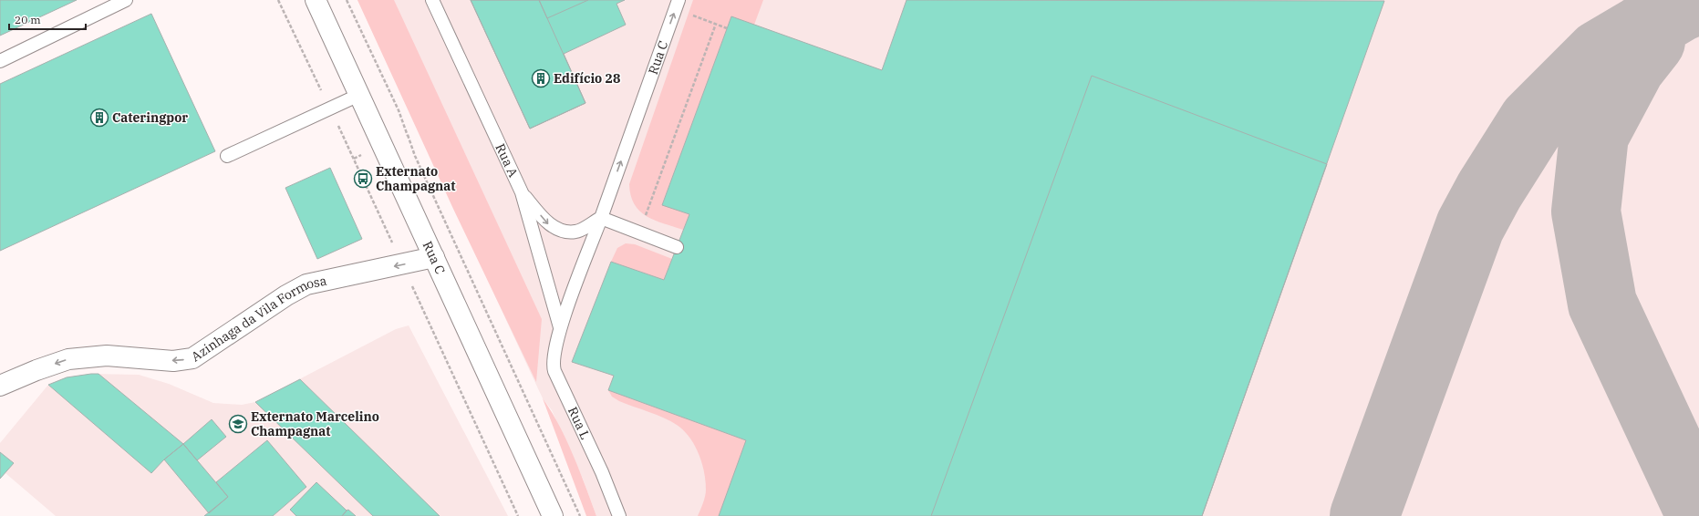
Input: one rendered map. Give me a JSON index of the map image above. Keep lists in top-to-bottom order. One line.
{"streets":{"street":["Rua C","Azinhaga da Vila Formosa"],"lane":["Rua A","Rua L"]},"crossings":[["Rua C","Rua A"],["Rua C","Azinhaga da Vila Formosa"],["Rua C","Rua L"],["Rua A","Rua L"]],"one_way":["Azinhaga da Vila Formosa"],"places":{"building":["Edifício 28","Cateringpor"],"bus stop":["Externato Champagnat"],"school or university":["Externato Marcelino Champagnat"]},"scale_bar":"20 m"}
